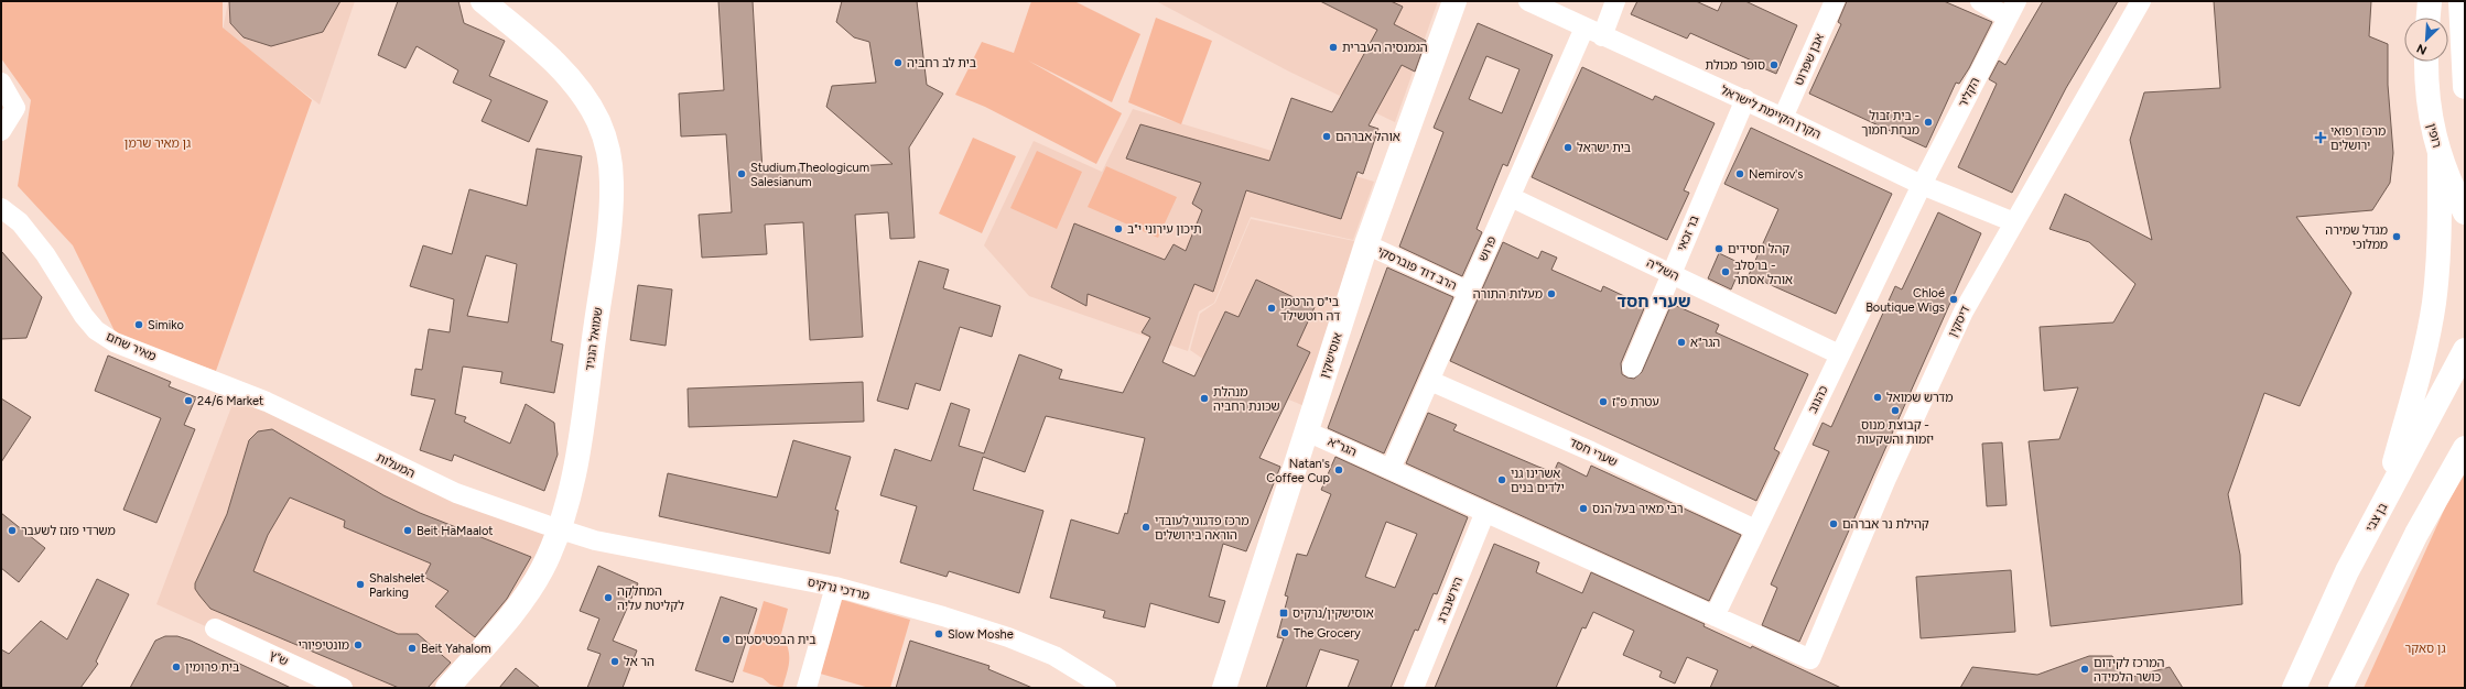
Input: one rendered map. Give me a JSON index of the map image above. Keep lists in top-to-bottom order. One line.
{"streets":{"street":["אבן שפרוט","הקליר","הקרן הקיימת לישראל","רופין","בר זכאי","פרוש","הרב דוד פוברסקי","השל\"ה","דיסקין","שמואל הנגיד","מאיר שחם","אוסישקין","כהנוב","הגר\"א","שערי חסד","המעלות","בן צבי","מרדכי נרקיס","הירשנברג","ש\"ץ"]},"crossings":[["אבן שפרוט","הקרן הקיימת לישראל"],["הקליר","הקרן הקיימת לישראל"],["הקליר","כהנוב"],["הקרן הקיימת לישראל","בר זכאי"],["הקרן הקיימת לישראל","פרוש"],["הקרן הקיימת לישראל","דיסקין"],["הקרן הקיימת לישראל","כהנוב"],["בר זכאי","השל\"ה"],["פרוש","הרב דוד פוברסקי"],["פרוש","השל\"ה"],["פרוש","הגר\"א"],["פרוש","שערי חסד"],["הרב דוד פוברסקי","אוסישקין"],["השל\"ה","כהנוב"],["דיסקין","הגר\"א"],["שמואל הנגיד","המעלות"],["שמואל הנגיד","מרדכי נרקיס"],["מאיר שחם","המעלות"],["אוסישקין","הגר\"א"],["כהנוב","הגר\"א"],["כהנוב","שערי חסד"],["הגר\"א","הירשנברג"],["המעלות","מרדכי נרקיס"]],"districts":["שערי חסד"],"parks":["גן מאיר שרמן","גן סאקר"],"places":{"other":["הגמנסיה העברית","בית לב רחביה","סופר מכולת","בית זבול - מנחת חמוך","אוהל אברהם","בית ישראל","Studium Theologicum Salesianum","Nemirov's","תיכון עירוני י\"ב","מגדל שמירה ממלוכי","קהל חסידים","ברסלב - אוהל אסתר","מעלות התורה","Chloé Boutique Wigs","בי\"ס הרטמן דה רוטשילד","Simiko","הגר\"א","מדרש שמואל","מנהלת שכונת רחביה","24/6 Market","עטרת פ\"ז","קבוצת מנוס - יזמות והשקעות","Natan's Coffee Cup","אשרינו גני ילדים בנים","רבי מאיר בעל הנס","קהילת נר אברהם","מרכז פדגוגי לעובדי הוראה בירושלים","משרדי פזגז לשעבר","Beit HaMaalot","Shalshelet Parking","המחלקה לקליטת עליה","The Grocery","Slow Moshe","בית הבפטיסטים","מונטיפיורי","Beit Yahalom","הר אל","בית פרומין","המרכז לקידום כושר הלמידה"],"health":["מרכז רפואי ירושלים"],"transit":["אוסישקין/נרקיס"]},"north":"bottom left"}
